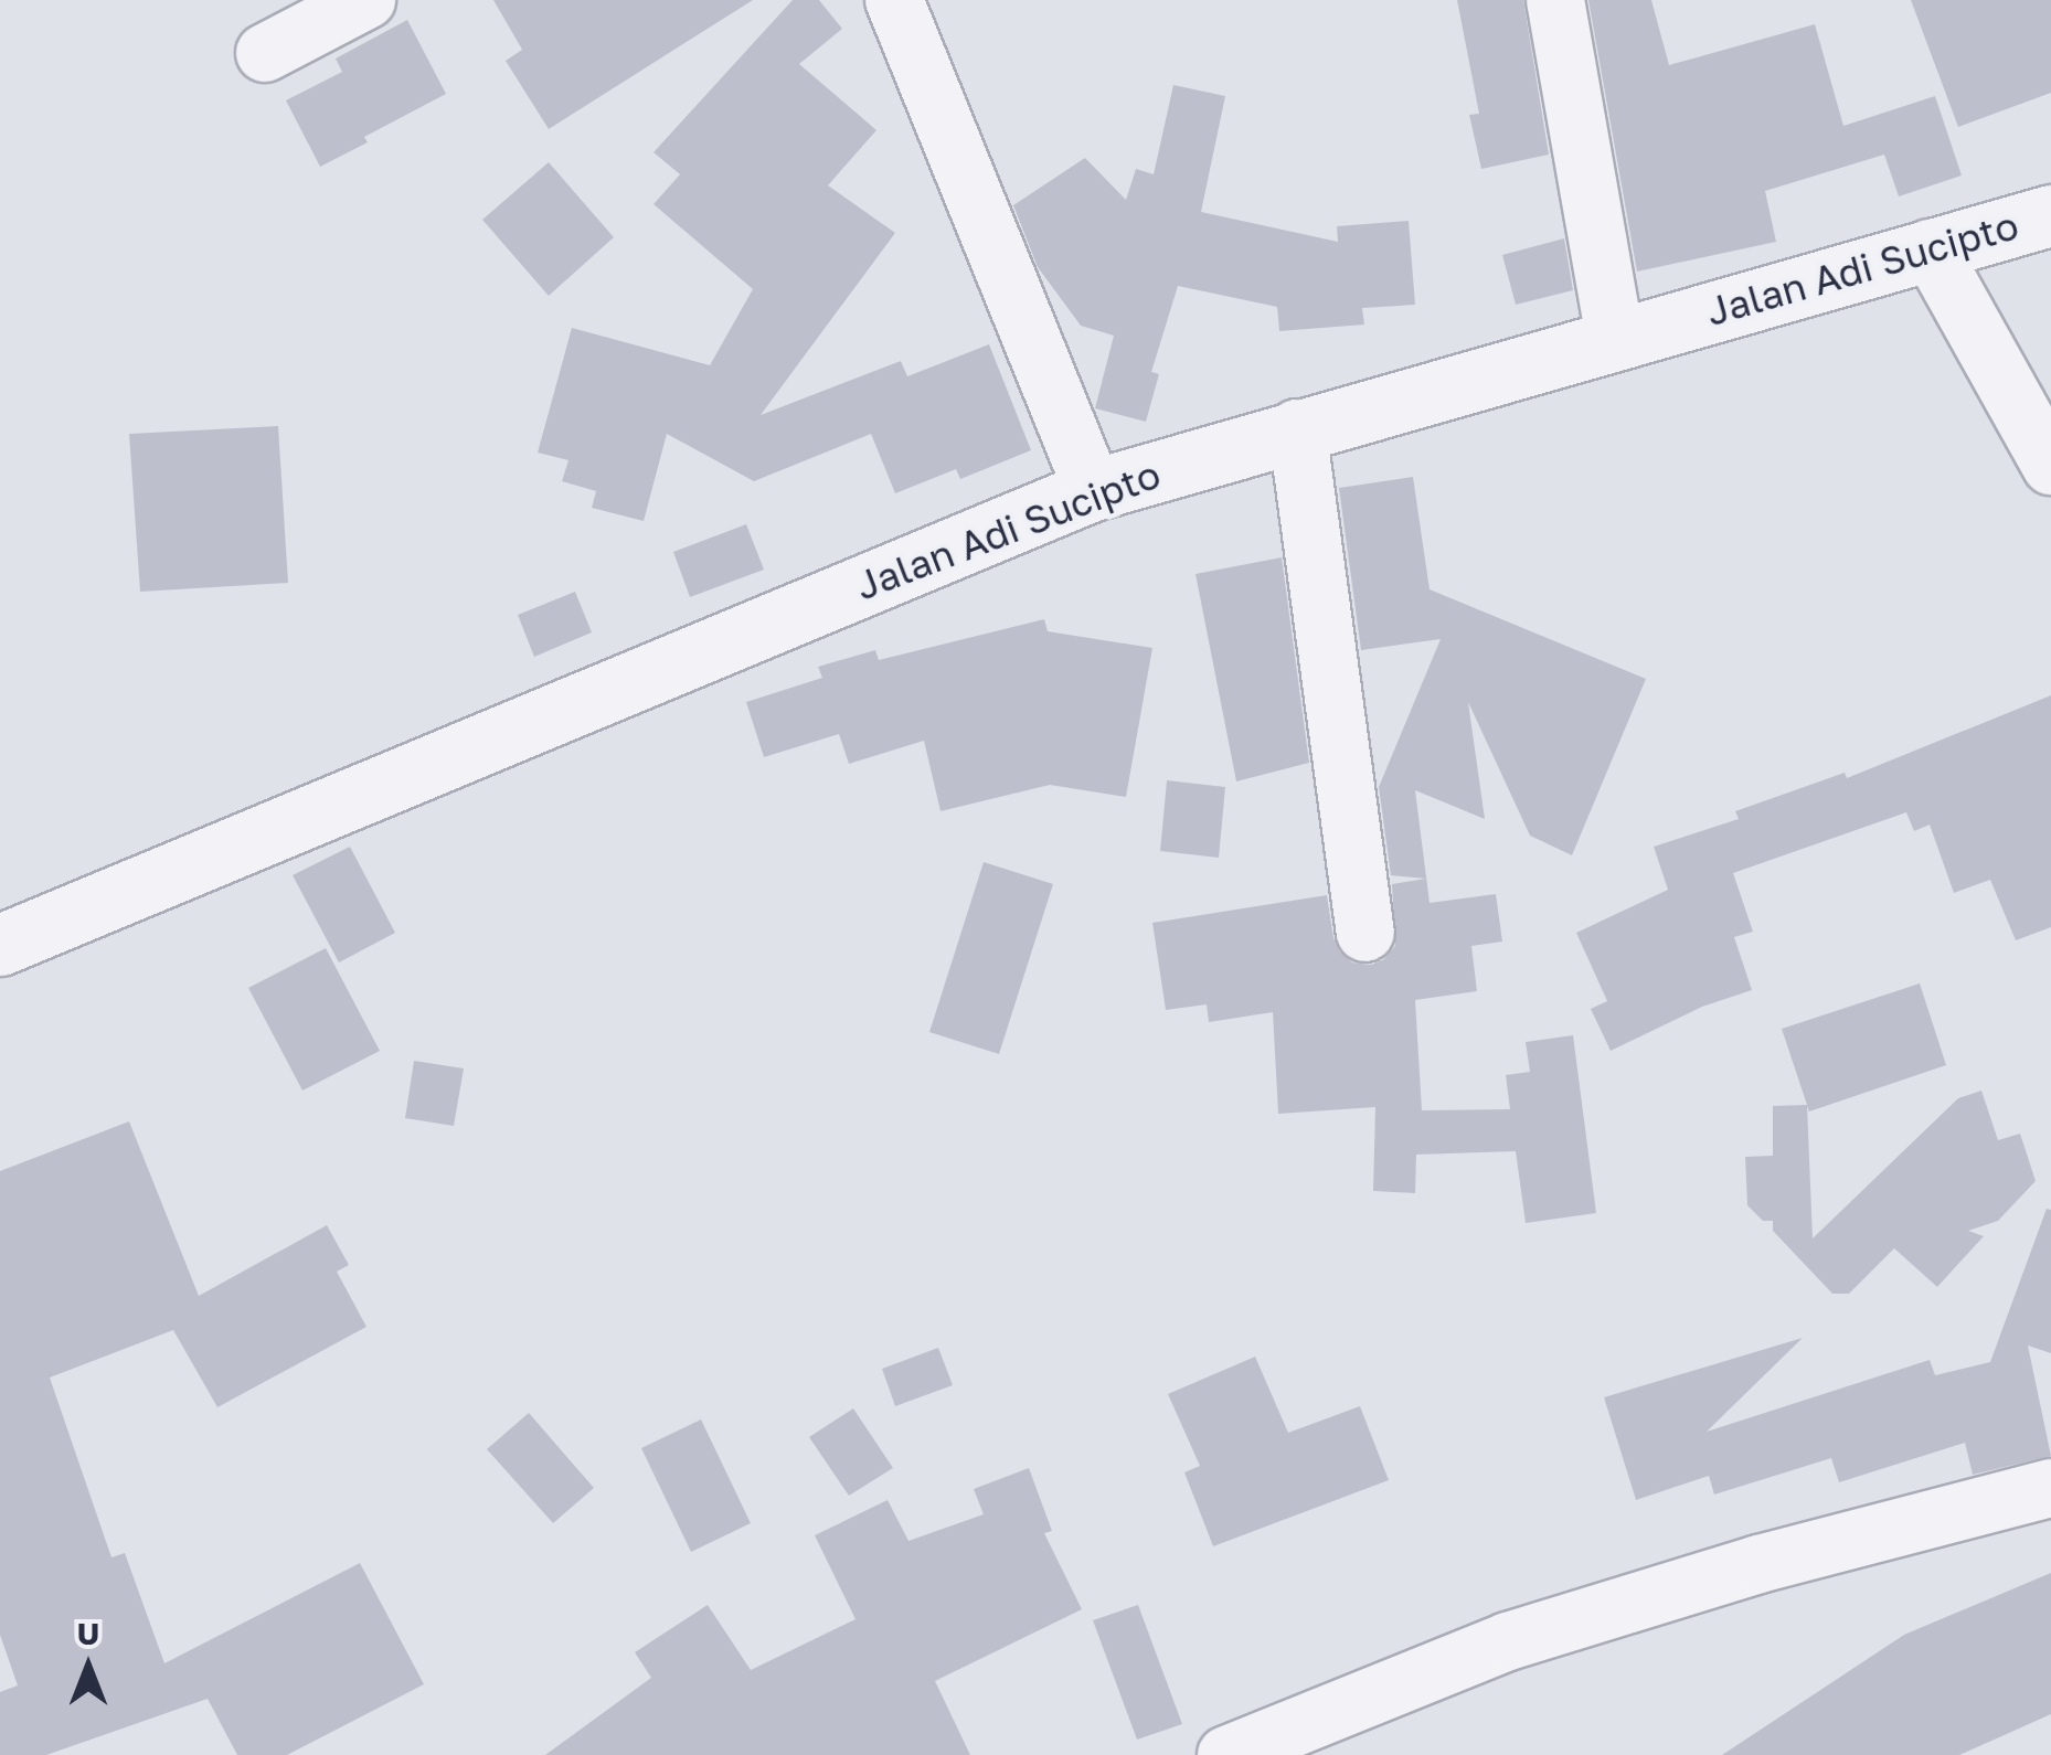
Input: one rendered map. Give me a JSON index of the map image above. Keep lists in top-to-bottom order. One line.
{"streets":{"street":["Jalan Adi Sucipto"]},"north":"top"}
